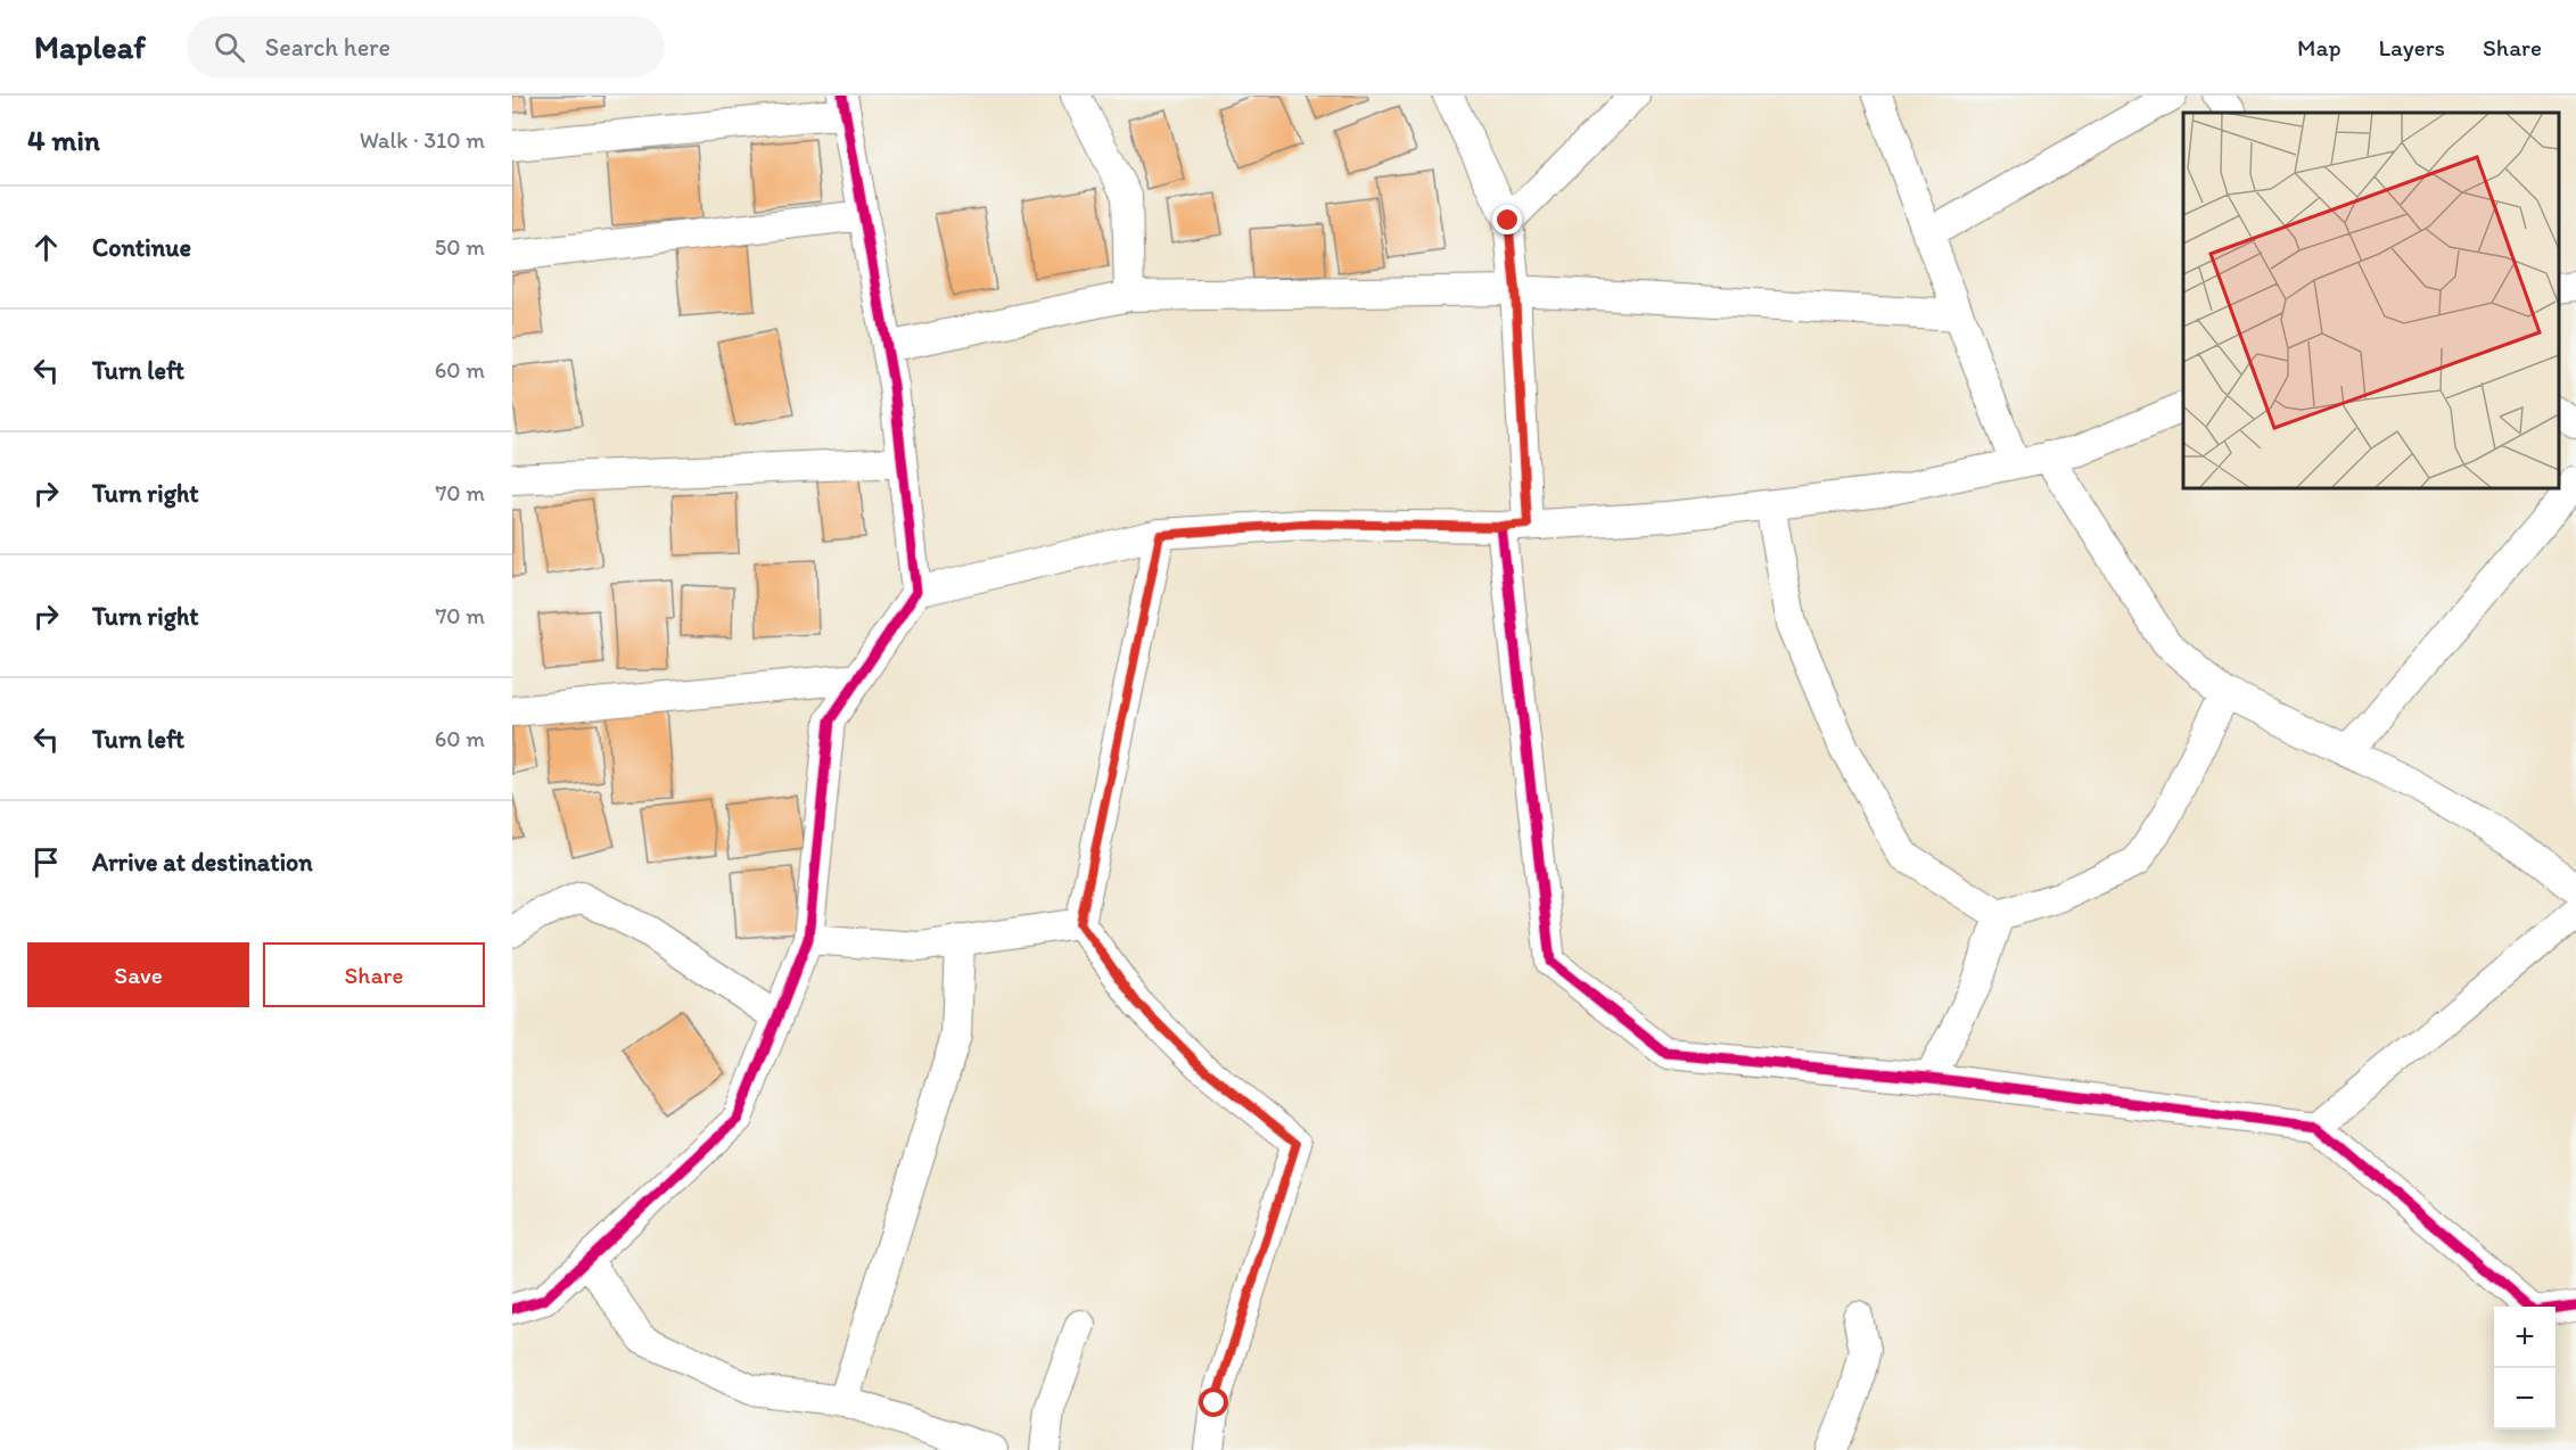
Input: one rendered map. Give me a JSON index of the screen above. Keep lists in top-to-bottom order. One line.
{"page":{"header":"Mapleaf","search":"Search here","nav":["Map","Layers","Share"],"heading":["4 min","Walk · 310 m"],"list":[["Continue","50 m"],["Turn left","60 m"],["Turn right","70 m"],["Turn right","70 m"],["Turn left","60 m"],"Arrive at destination"],"buttons":["Save","Share"],"map_buttons":["+","−"]}}
